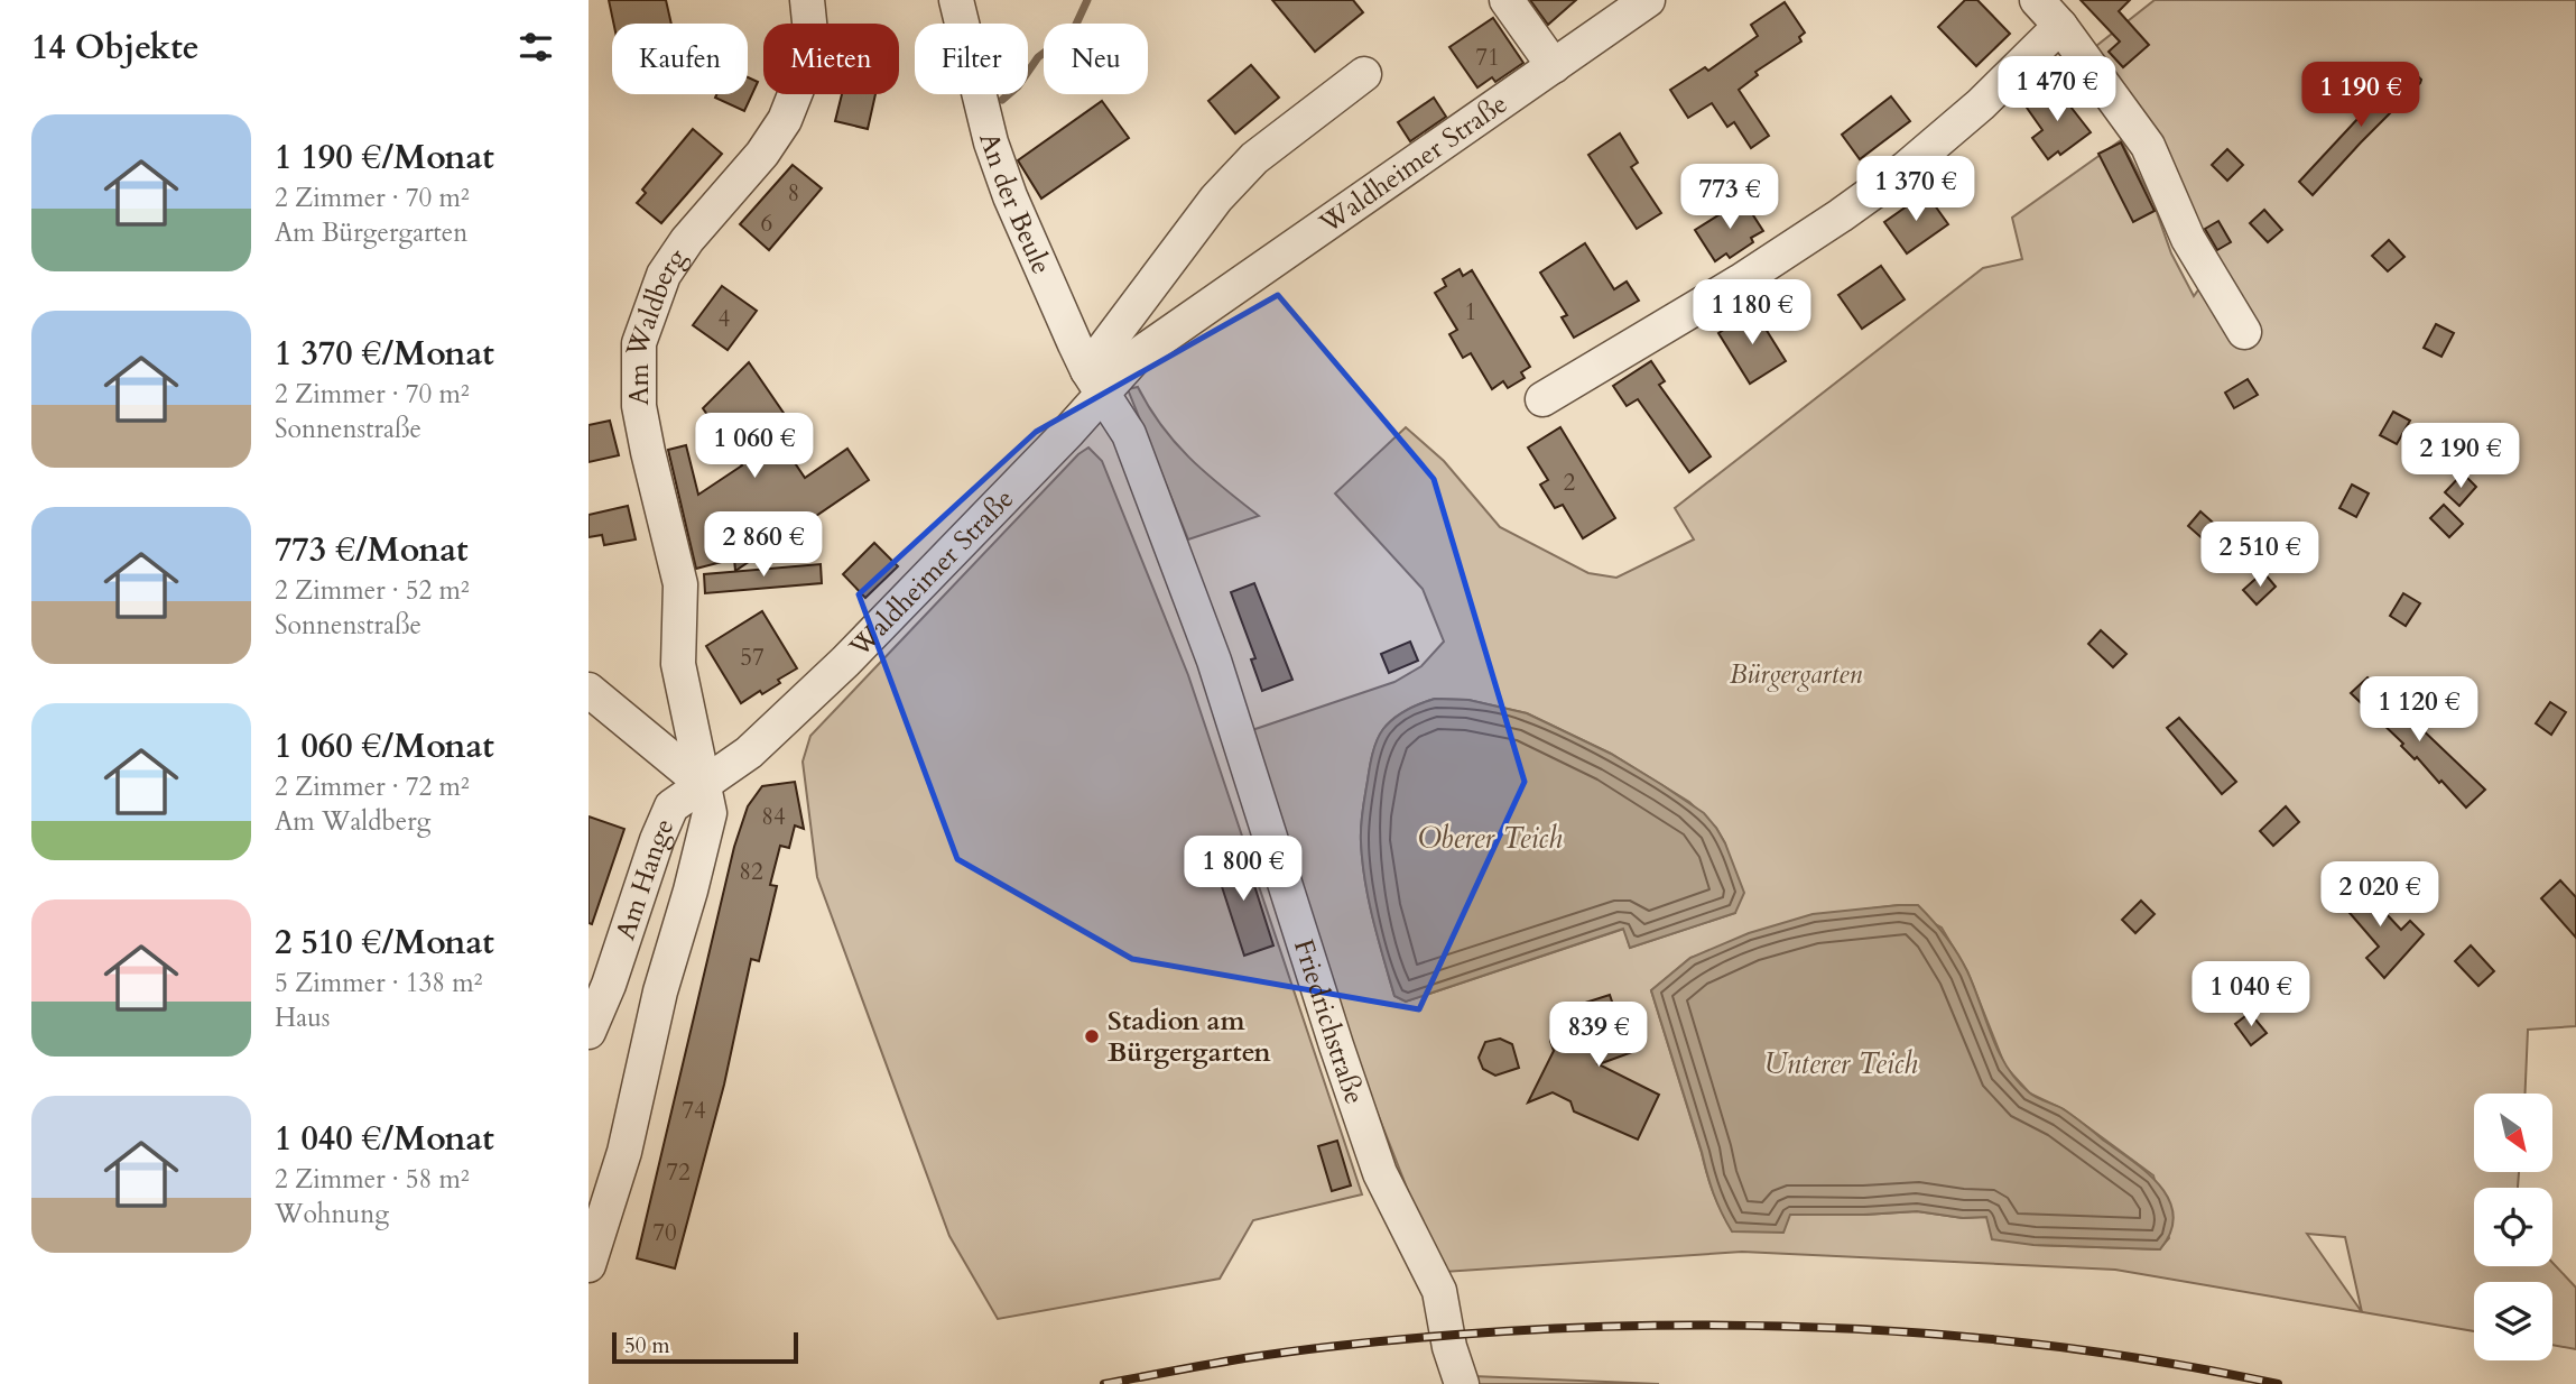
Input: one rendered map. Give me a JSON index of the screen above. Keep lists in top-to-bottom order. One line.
{"streets":{"street":["Waldheimer Straße","An der Beule","Am Waldberg","Am Hange","Friedrichstraße"]},"crossings":[["Waldheimer Straße","An der Beule"],["Waldheimer Straße","Am Waldberg"],["Waldheimer Straße","Am Hange"],["Waldheimer Straße","Friedrichstraße"],["An der Beule","Friedrichstraße"],["Am Waldberg","Am Hange"]],"water":["Oberer Teich","Unterer Teich"],"parks":["Bürgergarten"],"places":["Stadion am Bürgergarten"],"house_numbers":["71","8","6","1","4","2","57","84","82","74","72","70"],"scale_bar":"50 m","north":"bottom right","page":{"heading":"14 Objekte","chip":["Kaufen","Mieten","Filter","Neu"],"price":["1 470 €","1 190 €","1 370 €","773 €","1 180 €","1 060 €","2 190 €","2 860 €","2 510 €","1 120 €","1 800 €","2 020 €","1 040 €","839 €"],"list":[{"name":"1 190 €/Monat","note":"2 Zimmer · 70 m² · Am Bürgergarten"},{"name":"1 370 €/Monat","note":"2 Zimmer · 70 m² · Sonnenstraße"},{"name":"773 €/Monat","note":"2 Zimmer · 52 m² · Sonnenstraße"},{"name":"1 060 €/Monat","note":"2 Zimmer · 72 m² · Am Waldberg"},{"name":"2 510 €/Monat","note":"5 Zimmer · 138 m² · Haus"},{"name":"1 040 €/Monat","note":"2 Zimmer · 58 m² · Wohnung"}],"scale":"50 m"}}
